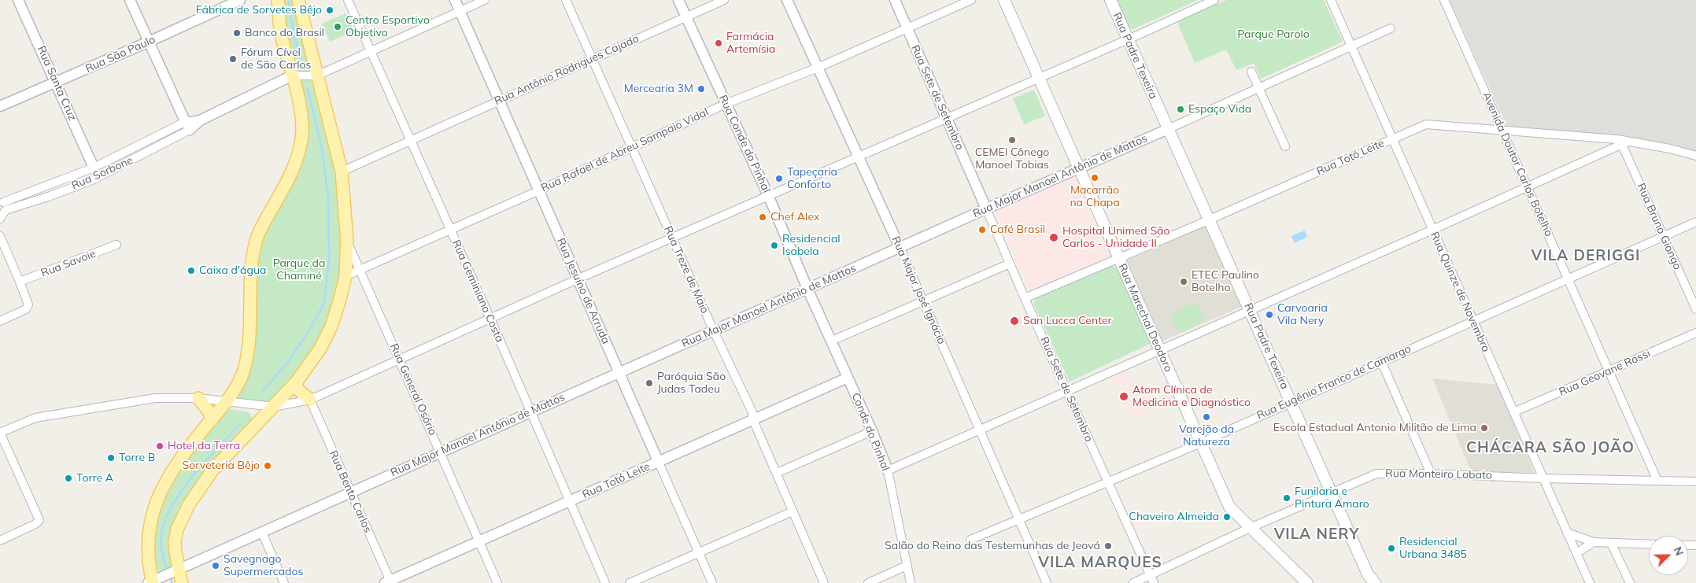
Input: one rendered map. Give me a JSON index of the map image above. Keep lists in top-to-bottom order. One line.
{"streets":{"main road":["Rua Padre Texeira","Rua Marechal Deodoro"],"street":["Rua São Paulo","Rua Antônio Rodrigues Cajado","Rua Santa Cruz","Rua Sete de Setembro","Rua Conde do Pinhal","Rua Rafael de Abreu Sampaio Vidal","Rua Totó Leite","Avenida Doutor Carlos Botelho","Rua Sorbone","Rua Major Manoel Antônio de Mattos","Rua Bruno Giongo","Rua Savoie","Rua Treze de Maio","Rua Major José Ignácio","Rua Geminiano Costa","Rua Jesuíno de Arruda","Rua Quinze de Novembro","Rua Geovane Rossi","Rua Eugênio Franco de Camargo","Rua General Osório","Conde do Pinhal","Rua Monteiro Lobato","Rua Bento Carlos"]},"crossings":[["Rua São Paulo","Rua Santa Cruz"],["Rua Padre Texeira","Rua Totó Leite"],["Rua Padre Texeira","Rua Major Manoel Antônio de Mattos"],["Rua Padre Texeira","Rua Eugênio Franco de Camargo"],["Rua Padre Texeira","Rua Monteiro Lobato"],["Rua Antônio Rodrigues Cajado","Rua Conde do Pinhal"],["Rua Antônio Rodrigues Cajado","Rua Treze de Maio"],["Rua Antônio Rodrigues Cajado","Rua Geminiano Costa"],["Rua Antônio Rodrigues Cajado","Rua Jesuíno de Arruda"],["Rua Santa Cruz","Rua Sorbone"],["Rua Sete de Setembro","Rua Rafael de Abreu Sampaio Vidal"],["Rua Sete de Setembro","Rua Totó Leite"],["Rua Sete de Setembro","Rua Major Manoel Antônio de Mattos"],["Rua Sete de Setembro","Rua Eugênio Franco de Camargo"],["Rua Sete de Setembro","Rua Monteiro Lobato"],["Rua Conde do Pinhal","Rua Rafael de Abreu Sampaio Vidal"],["Rua Conde do Pinhal","Rua Major Manoel Antônio de Mattos"],["Rua Conde do Pinhal","Conde do Pinhal"],["Rua Rafael de Abreu Sampaio Vidal","Rua Treze de Maio"],["Rua Rafael de Abreu Sampaio Vidal","Rua Major José Ignácio"],["Rua Rafael de Abreu Sampaio Vidal","Rua Geminiano Costa"],["Rua Rafael de Abreu Sampaio Vidal","Rua Jesuíno de Arruda"],["Rua Rafael de Abreu Sampaio Vidal","Rua General Osório"],["Rua Totó Leite","Avenida Doutor Carlos Botelho"],["Rua Totó Leite","Rua Bruno Giongo"],["Rua Totó Leite","Rua Treze de Maio"],["Rua Totó Leite","Rua Geminiano Costa"],["Rua Totó Leite","Rua Jesuíno de Arruda"],["Rua Totó Leite","Rua Quinze de Novembro"],["Rua Totó Leite","Rua Marechal Deodoro"],["Rua Totó Leite","Rua General Osório"],["Rua Totó Leite","Conde do Pinhal"],["Rua Totó Leite","Rua Bento Carlos"],["Avenida Doutor Carlos Botelho","Rua Geovane Rossi"],["Avenida Doutor Carlos Botelho","Rua Eugênio Franco de Camargo"],["Avenida Doutor Carlos Botelho","Rua Monteiro Lobato"],["Rua Major Manoel Antônio de Mattos","Rua Treze de Maio"],["Rua Major Manoel Antônio de Mattos","Rua Major José Ignácio"],["Rua Major Manoel Antônio de Mattos","Rua Geminiano Costa"],["Rua Major Manoel Antônio de Mattos","Rua Jesuíno de Arruda"],["Rua Major Manoel Antônio de Mattos","Rua Quinze de Novembro"],["Rua Major Manoel Antônio de Mattos","Rua Marechal Deodoro"],["Rua Major Manoel Antônio de Mattos","Rua General Osório"],["Rua Major Manoel Antônio de Mattos","Conde do Pinhal"],["Rua Major Manoel Antônio de Mattos","Rua Bento Carlos"],["Rua Bruno Giongo","Rua Eugênio Franco de Camargo"],["Rua Major José Ignácio","Rua Eugênio Franco de Camargo"],["Rua Quinze de Novembro","Rua Geovane Rossi"],["Rua Quinze de Novembro","Rua Eugênio Franco de Camargo"],["Rua Quinze de Novembro","Rua Monteiro Lobato"],["Rua Marechal Deodoro","Rua Eugênio Franco de Camargo"],["Rua Marechal Deodoro","Rua Monteiro Lobato"]],"districts":["VILA DERIGGI","CHÁCARA SÃO JOÃO","VILA NERY","VILA MARQUES"],"parks":["Parque Parolo","Parque da Chaminé"],"places":["Fábrica de Sorvetes Bêjo","Centro Esportivo Objetivo","Banco do Brasil","Farmácia Artemísia","Fórum Cível de São Carlos","Mercearia 3M","Espaço Vida","CEMEI Cônego Manoel Tobias","Macarrão na Chapa","Tapeçaria Conforto","Chef Alex","Café Brasil","Hospital Unimed São Carlos - Unidade II","Residencial Isabela","Caixa d'água","ETEC Paulino Botelho","Carvoaria Vila Nery","San Lucca Center","Paróquia São Judas Tadeu","Atom Clínica de Medicina e Diagnóstico","Varejão da Natureza","Escola Estadual Antonio Militão de Lima","Hotel da Terra","Torre B","Sorveteria Bêjo","Torre A","Funilaria e Pintura Amaro","Chaveiro Almeida","Salão do Reino das Testemunhas de Jeová","Residencial Urbana 3485","Savegnago Supermercados"],"north":"top right"}
